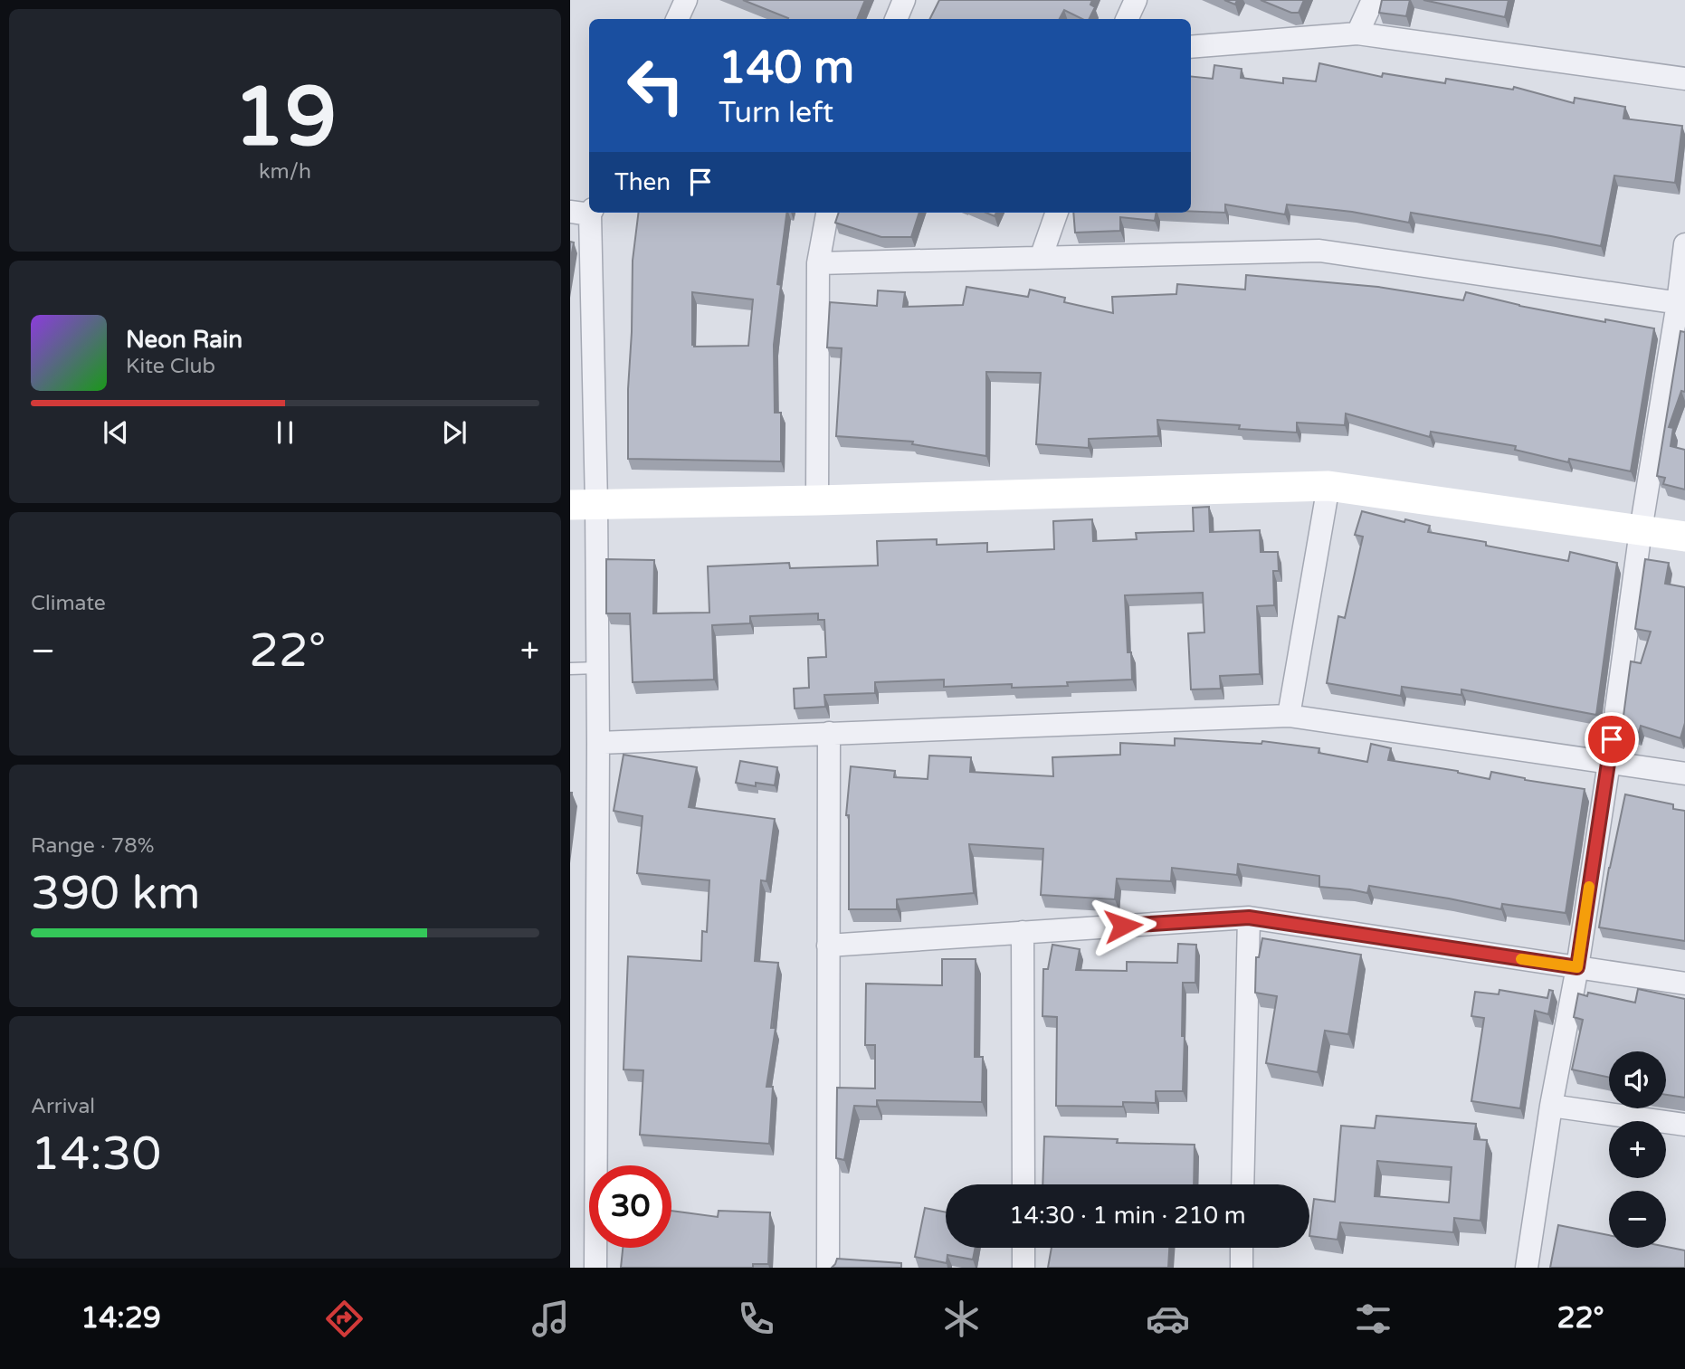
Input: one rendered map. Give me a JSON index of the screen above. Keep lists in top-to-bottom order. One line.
{"page":{"tile":[["19","km/h"],"Climate",["Range · 78%","390 km"],["Arrival","14:30"]],"turn":["140 m","Turn left"],"then":"Then","song":["Neon Rain","Kite Club"],"heat":["−","22°","+"],"map_buttons":["+","−"],"limit":"30","trip":"14:30 · 1 min · 210 m","tabs":["14:29","22°"]}}
